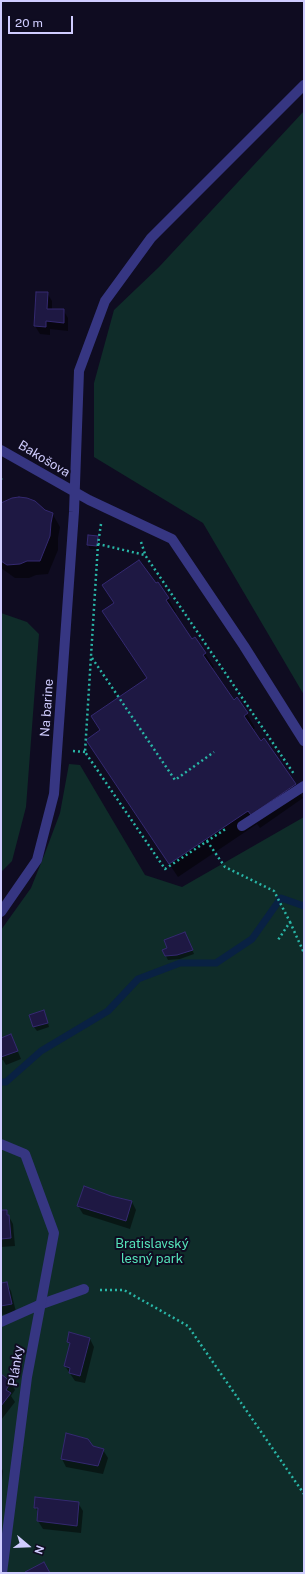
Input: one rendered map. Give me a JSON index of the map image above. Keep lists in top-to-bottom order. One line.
{"streets":{"street":["Bakošova","Na barine","Plánky"]},"crossings":[["Bakošova","Na barine"]],"parks":["Bratislavský lesný park"],"scale_bar":"20 m","north":"right"}
